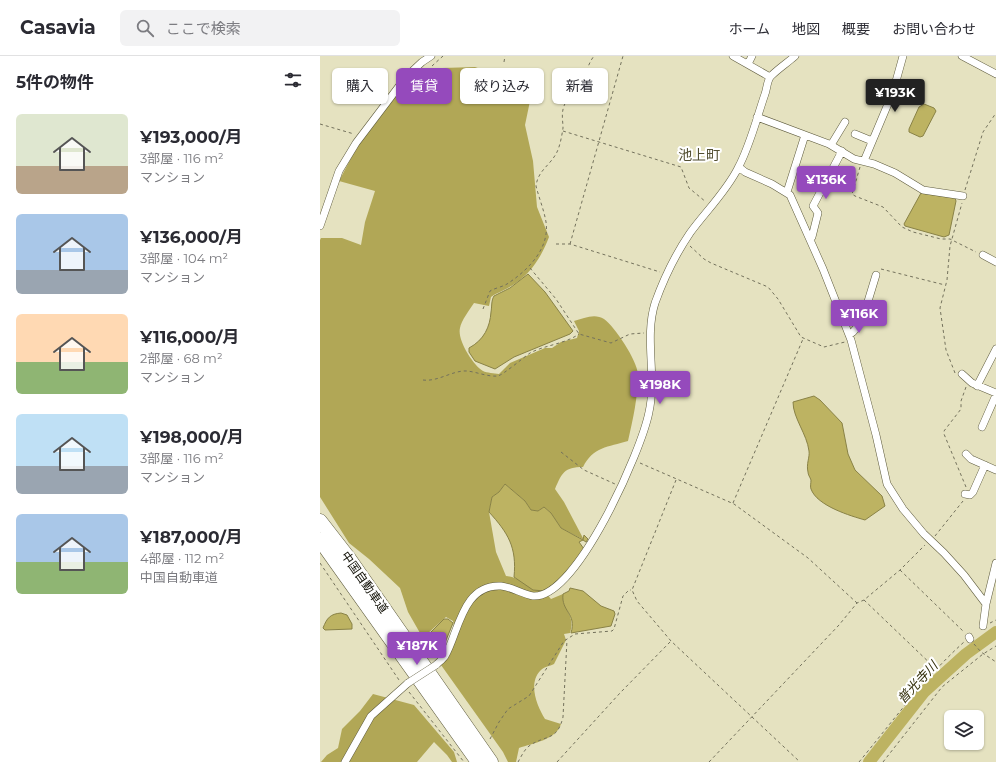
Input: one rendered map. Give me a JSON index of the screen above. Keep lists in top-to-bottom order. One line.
{"streets":{"highway":["中国自動車道"]},"districts":["池上町"],"water":["普光寺川"],"page":{"header":"Casavia","search":"ここで検索","nav":["ホーム","地図","概要","お問い合わせ"],"heading":"5件の物件","chip":["購入","賃貸","絞り込み","新着"],"price":["¥193K","¥136K","¥116K","¥198K","¥187K"],"list":[{"name":"¥193,000/月","note":"3部屋 · 116 m² · マンション"},{"name":"¥136,000/月","note":"3部屋 · 104 m² · マンション"},{"name":"¥116,000/月","note":"2部屋 · 68 m² · マンション"},{"name":"¥198,000/月","note":"3部屋 · 116 m² · マンション"},{"name":"¥187,000/月","note":"4部屋 · 112 m² · 中国自動車道"}]}}
